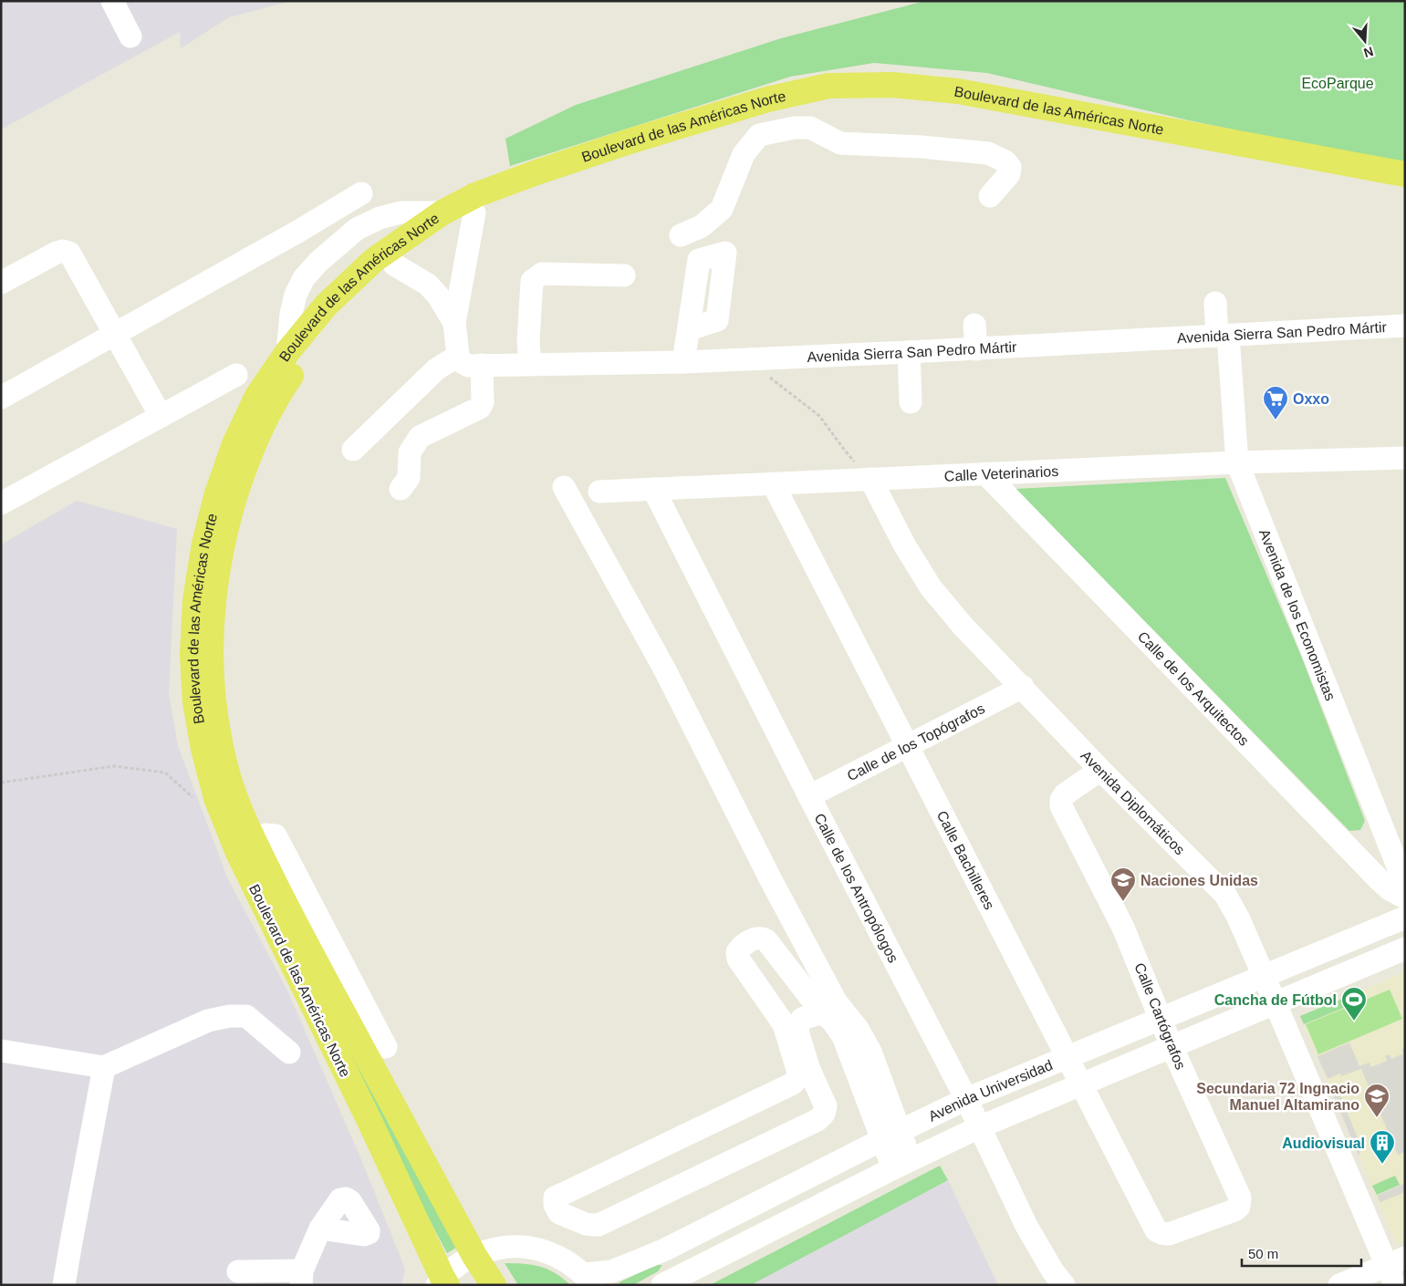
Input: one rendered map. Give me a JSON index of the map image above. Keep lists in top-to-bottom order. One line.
{"streets":{"main road":["Boulevard de las Américas Norte"],"street":["Avenida Sierra San Pedro Mártir","Calle Veterinarios","Avenida de los Economistas","Calle de los Arquitectos","Calle de los Topógrafos","Avenida Diplomáticos","Calle Bachilleres","Calle de los Antropólogos","Calle Cartógrafos","Avenida Universidad"]},"crossings":[["Avenida Sierra San Pedro Mártir","Avenida de los Economistas"],["Calle Veterinarios","Avenida de los Economistas"],["Calle Veterinarios","Calle de los Arquitectos"],["Calle Veterinarios","Avenida Diplomáticos"],["Calle Veterinarios","Calle Bachilleres"],["Calle Veterinarios","Calle de los Antropólogos"],["Calle de los Topógrafos","Avenida Diplomáticos"],["Calle de los Topógrafos","Calle Bachilleres"],["Calle de los Topógrafos","Calle de los Antropólogos"],["Avenida Diplomáticos","Calle Cartógrafos"],["Avenida Diplomáticos","Avenida Universidad"],["Calle Bachilleres","Calle Cartógrafos"],["Calle Bachilleres","Avenida Universidad"],["Calle de los Antropólogos","Avenida Universidad"],["Calle Cartógrafos","Avenida Universidad"]],"parks":["EcoParque"],"places":{"supermarket":["Oxxo"],"school or university":["Naciones Unidas","Secundaria 72 Ingnacio Manuel Altamirano"],"sports":["Cancha de Fútbol"],"building":["Audiovisual"]},"scale_bar":"50 m","north":"bottom"}
